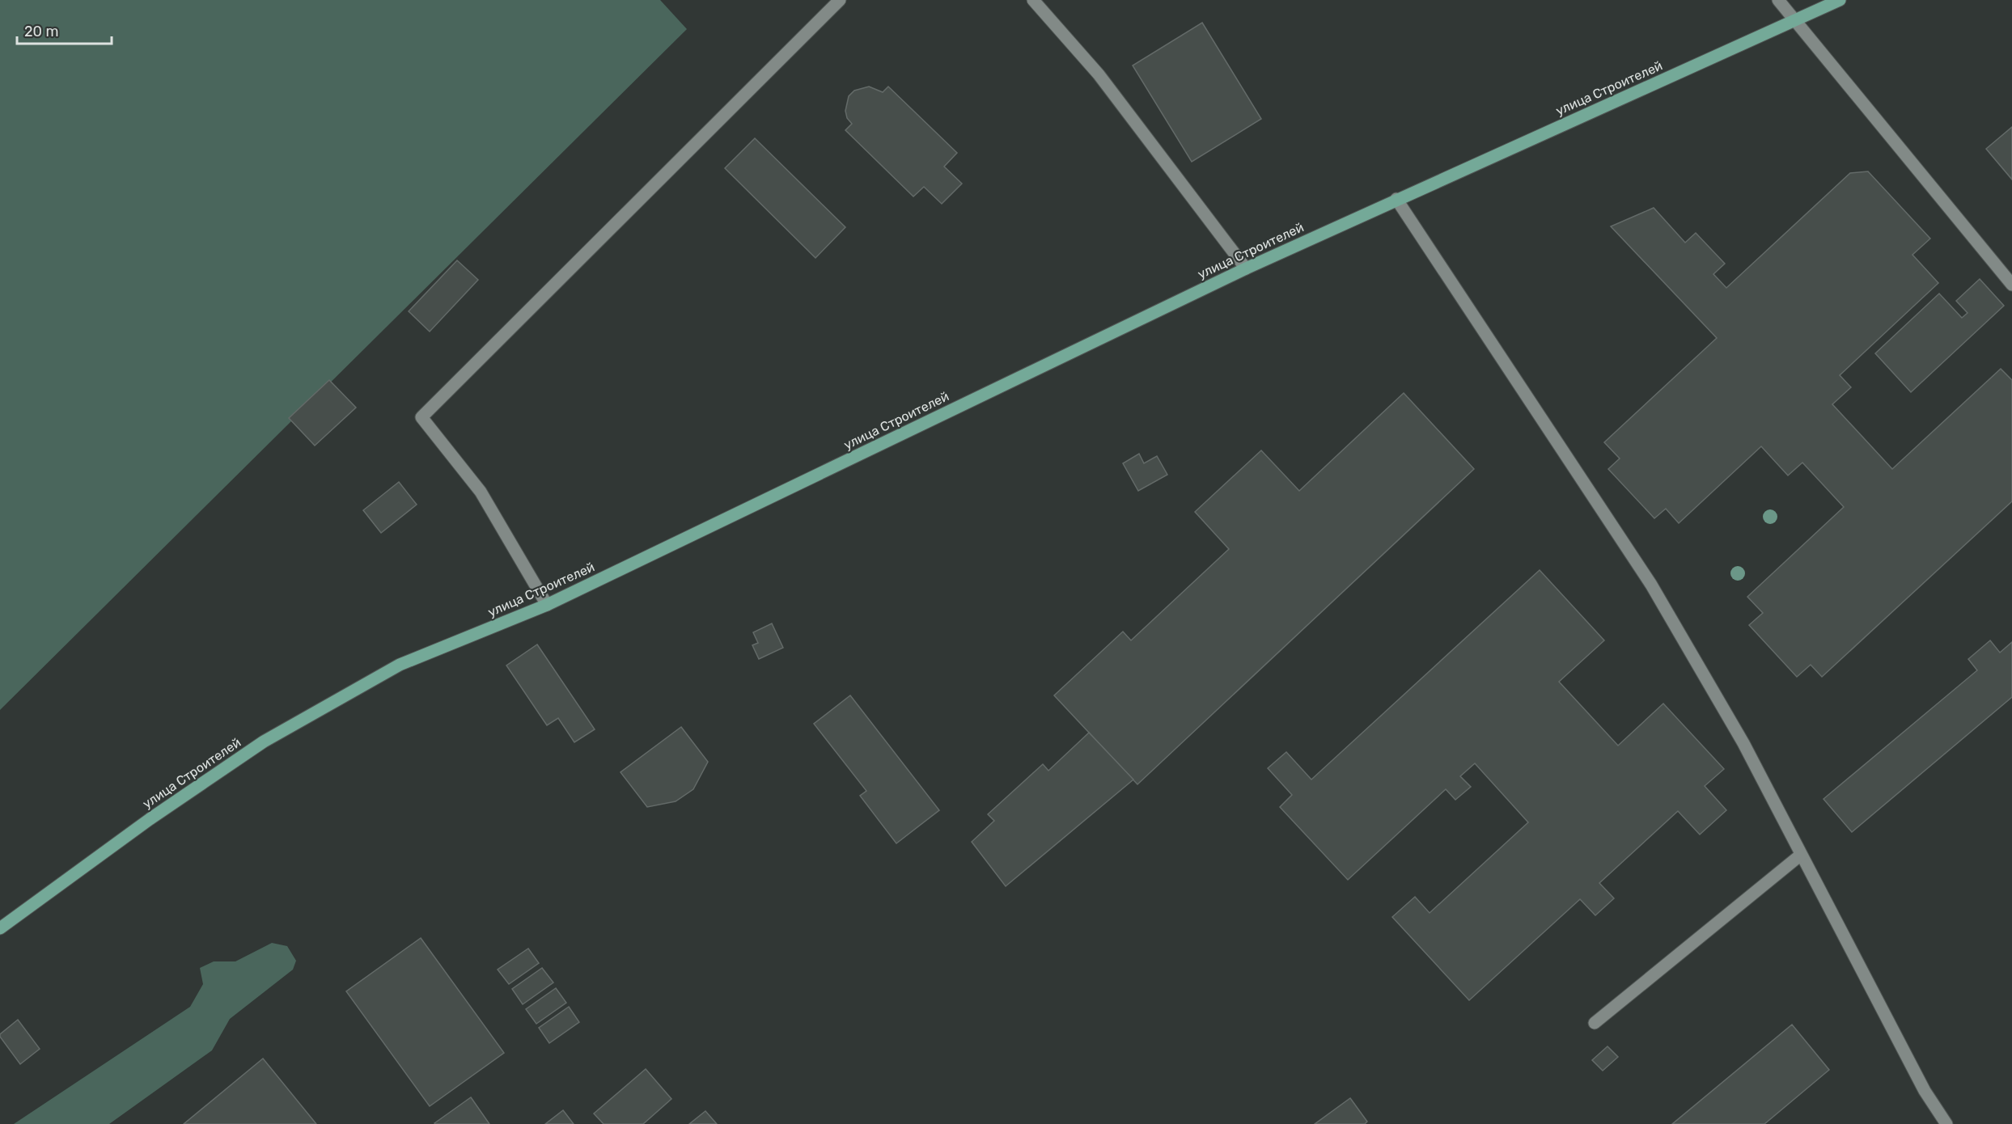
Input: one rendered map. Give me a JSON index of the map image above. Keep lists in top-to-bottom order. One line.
{"streets":{"main road":["улица Строителей"]},"scale_bar":"20 m"}
